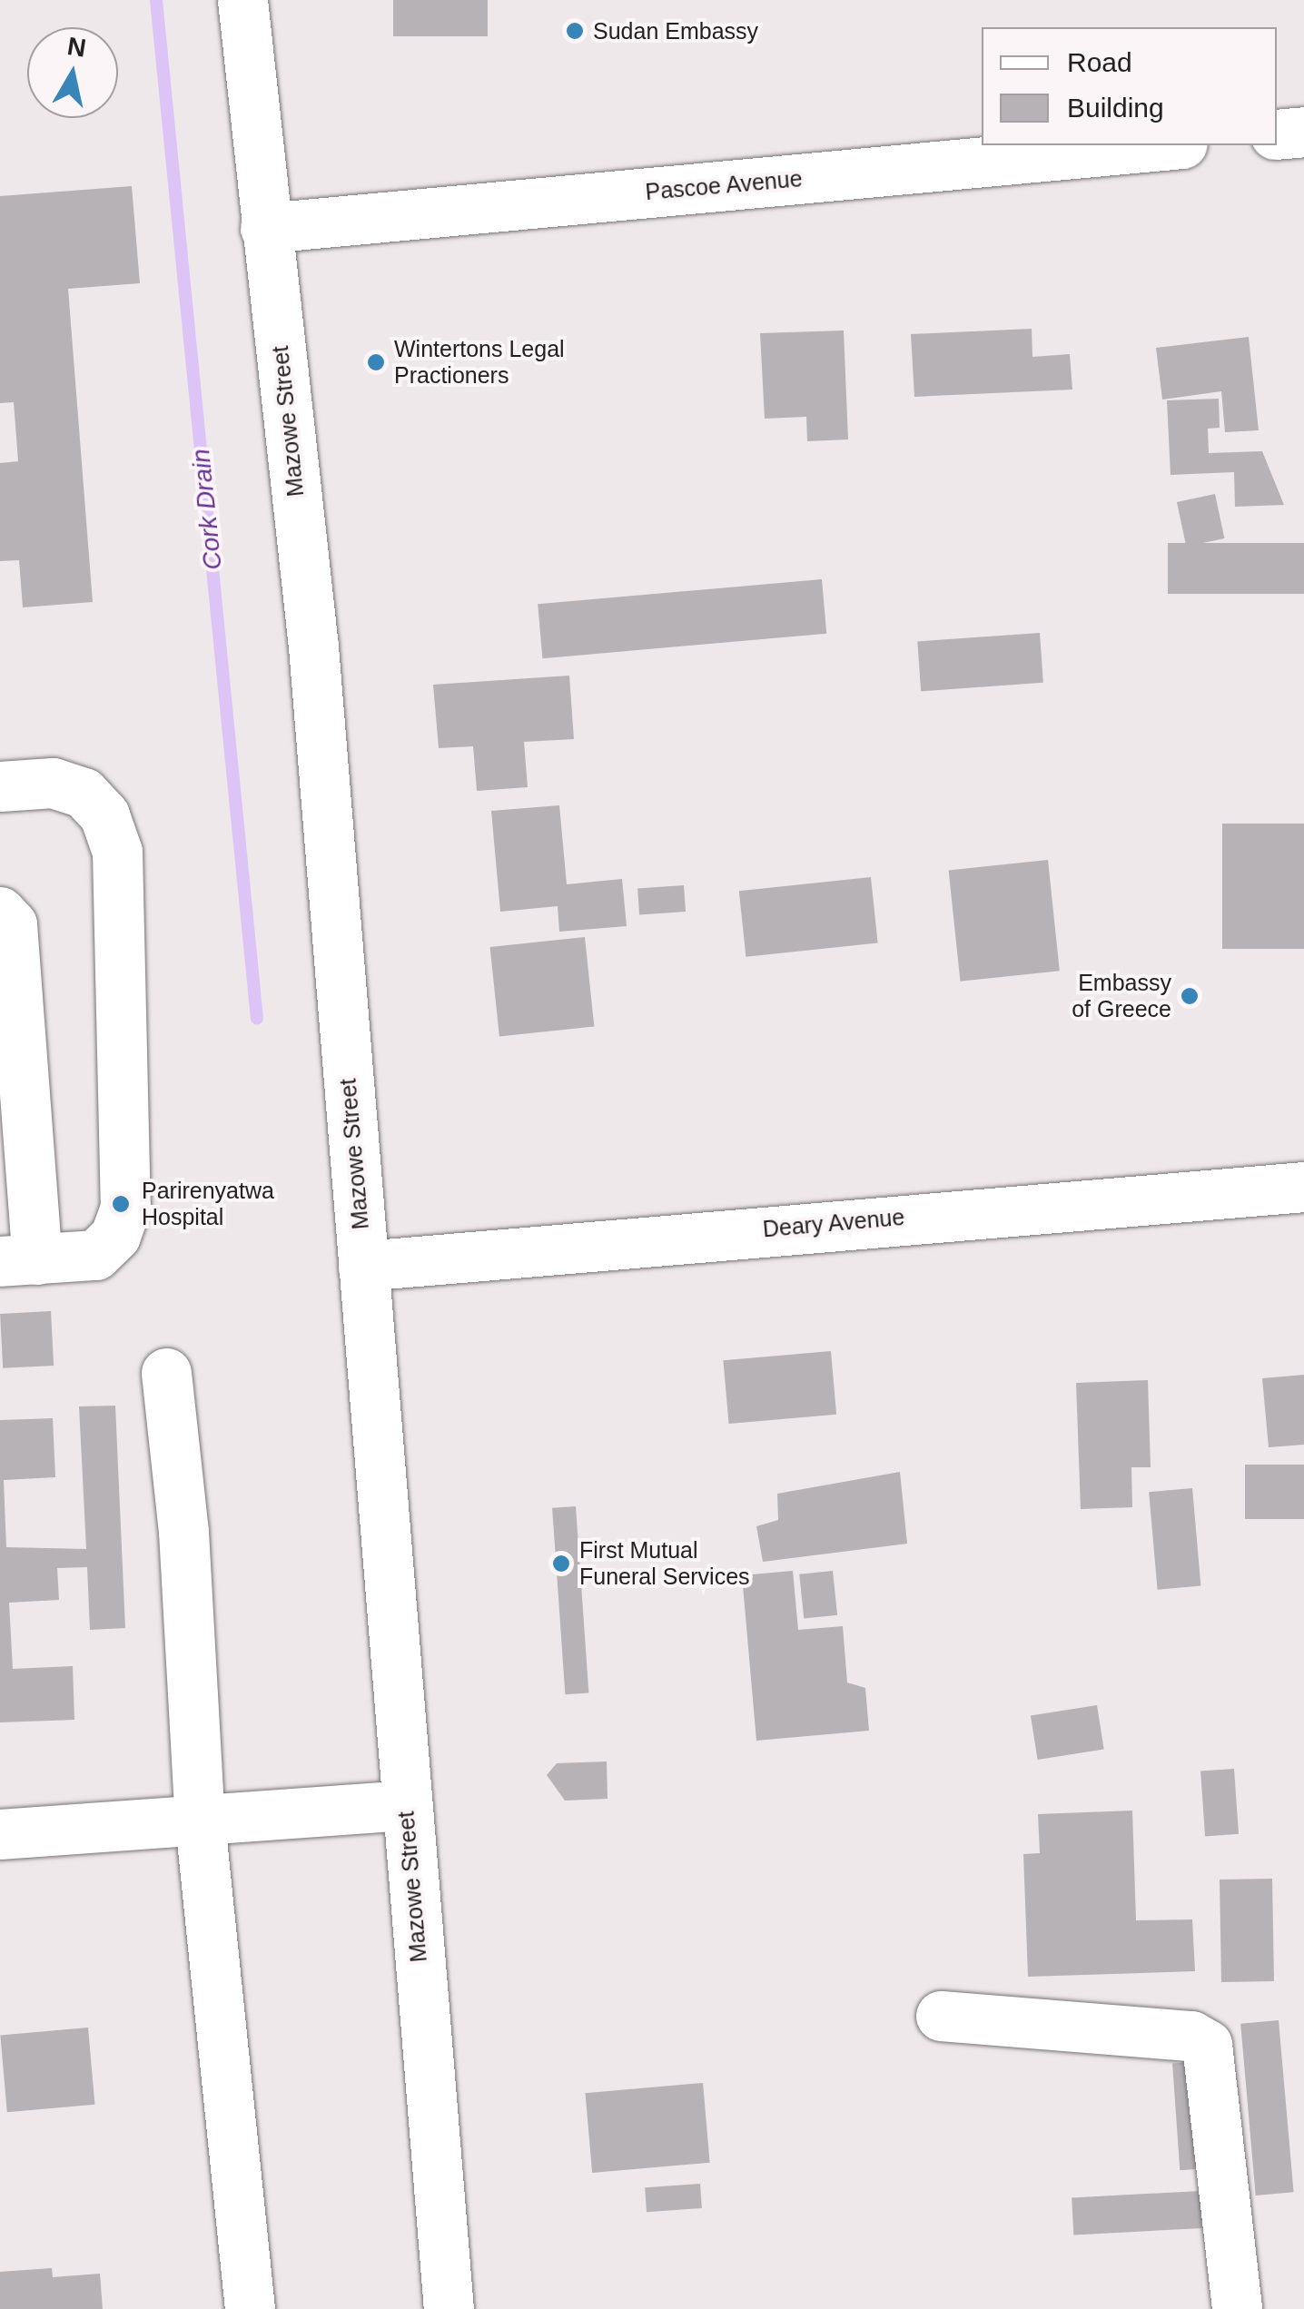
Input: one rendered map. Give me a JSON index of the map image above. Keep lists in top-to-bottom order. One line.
{"streets":{"street":["Pascoe Avenue","Mazowe Street","Deary Avenue"]},"crossings":[["Pascoe Avenue","Mazowe Street"],["Mazowe Street","Deary Avenue"]],"water":["Cork Drain"],"places":["Sudan Embassy","Wintertons Legal Practioners","Embassy of Greece","Parirenyatwa Hospital","First Mutual Funeral Services"],"legend":["Road","Building"],"north":"top"}
